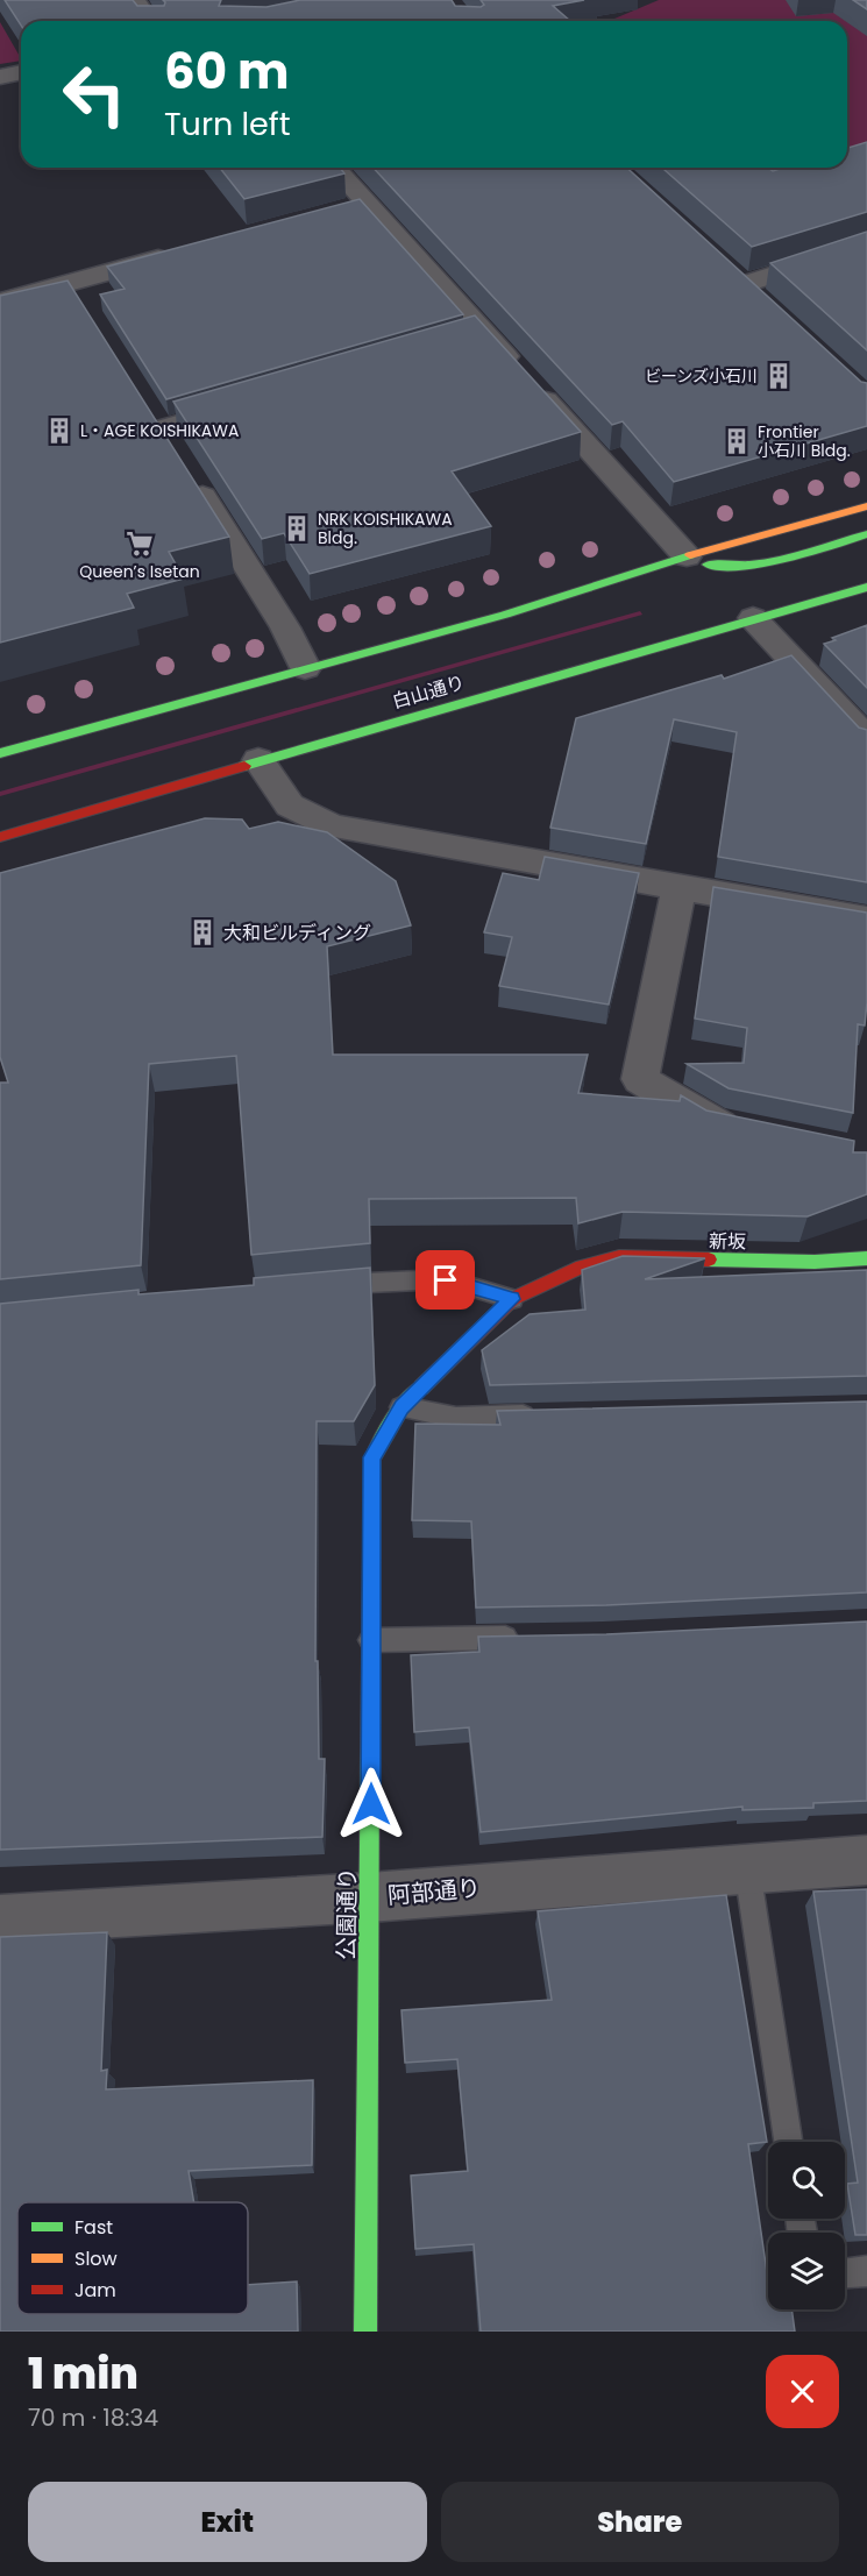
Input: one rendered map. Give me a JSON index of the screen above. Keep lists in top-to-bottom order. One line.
{"streets":{"main road":["白山通り","新坂","公園通り"],"street":["阿部通り"]},"crossings":[["新坂","公園通り"],["阿部通り","公園通り"]],"places":{"building":["ビーンズ小石川","L・AGE KOISHIKAWA","Frontier 小石川 Bldg.","NRK KOISHIKAWA Bldg.","大和ビルディング"],"supermarket":["Queen’s Isetan"]},"legend":["Fast","Slow","Jam"],"page":{"turn":["60 m","Turn left"],"heading":["1 min","70 m · 18:34"],"buttons":["Exit","Share"]}}
